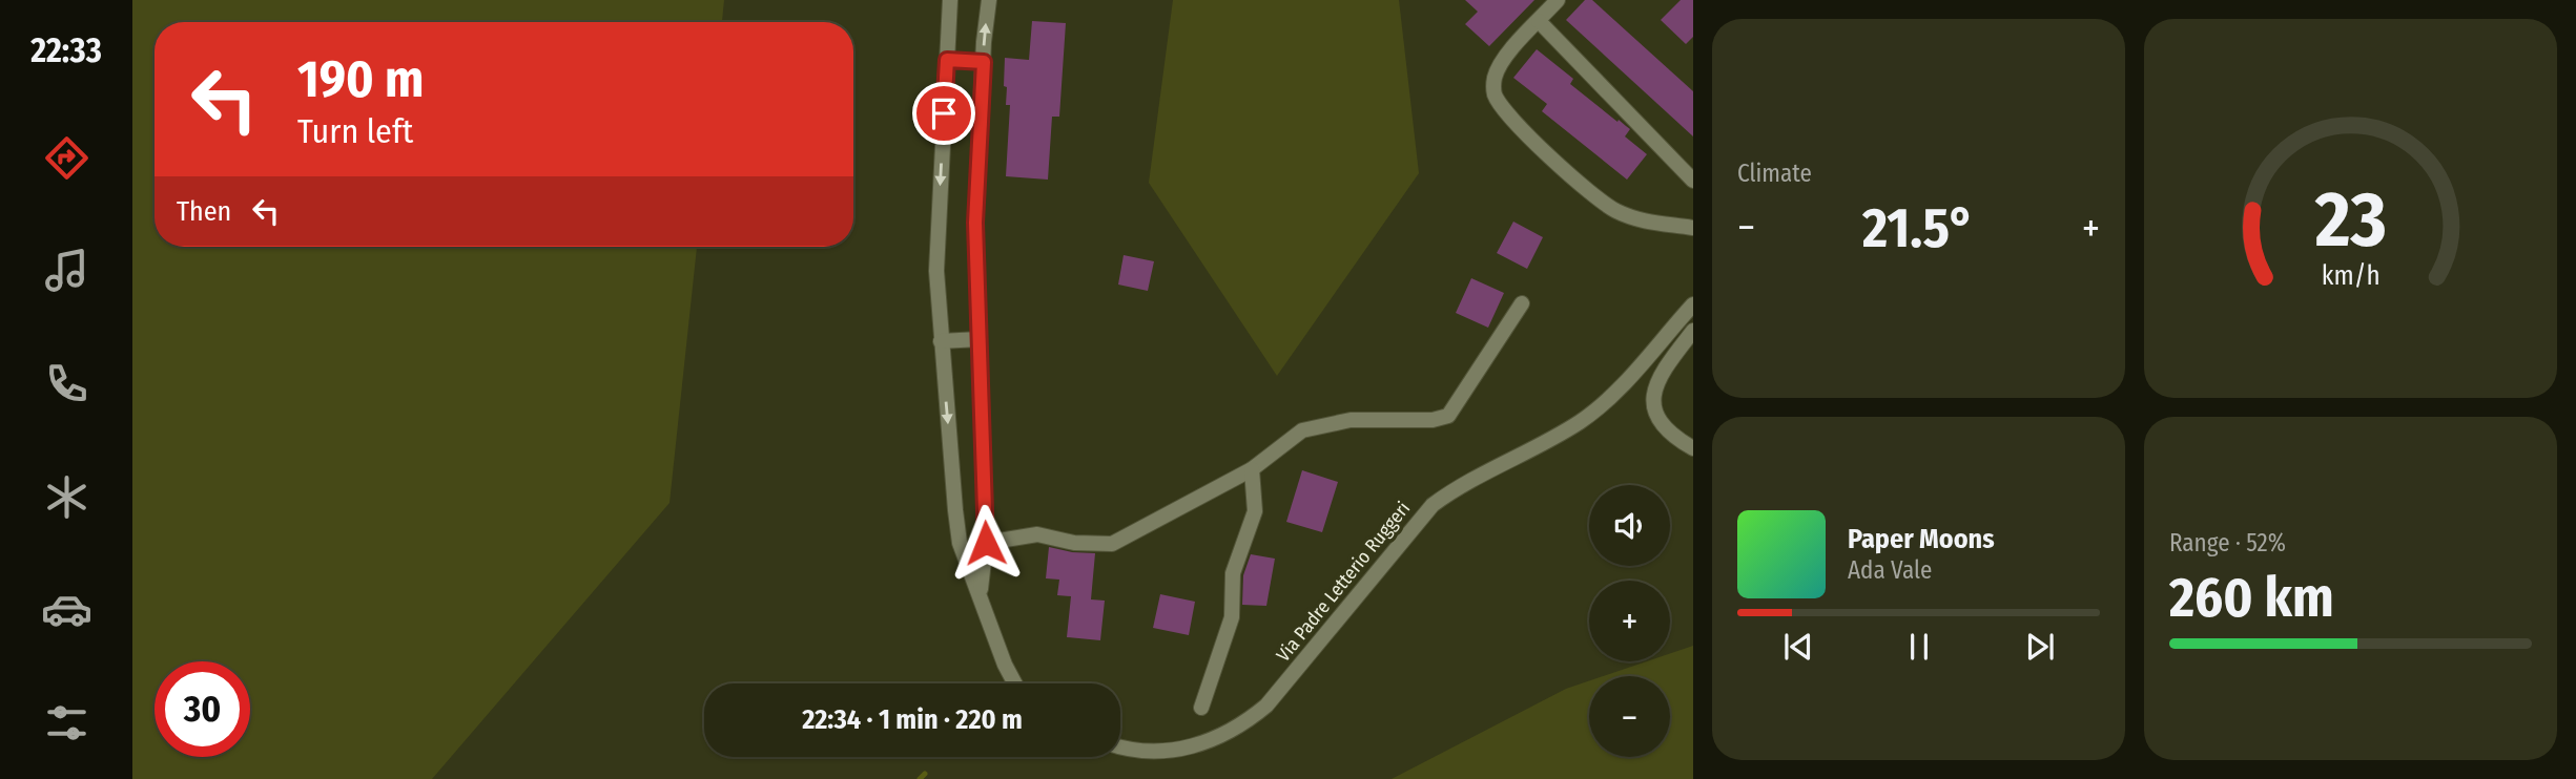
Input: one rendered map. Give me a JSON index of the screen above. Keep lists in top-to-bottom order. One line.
{"streets":{"street":["Via Padre Letterio Ruggeri"]},"page":{"tabs":"22:33","tile":["Climate",["Range · 52%","260 km"]],"turn":["190 m","Turn left"],"then":"Then","heat":["−","21.5°","+"],"map_buttons":["+","−"],"song":["Paper Moons","Ada Vale"],"limit":"30","trip":"22:34 · 1 min · 220 m","gauge":["23","km/h"]}}
